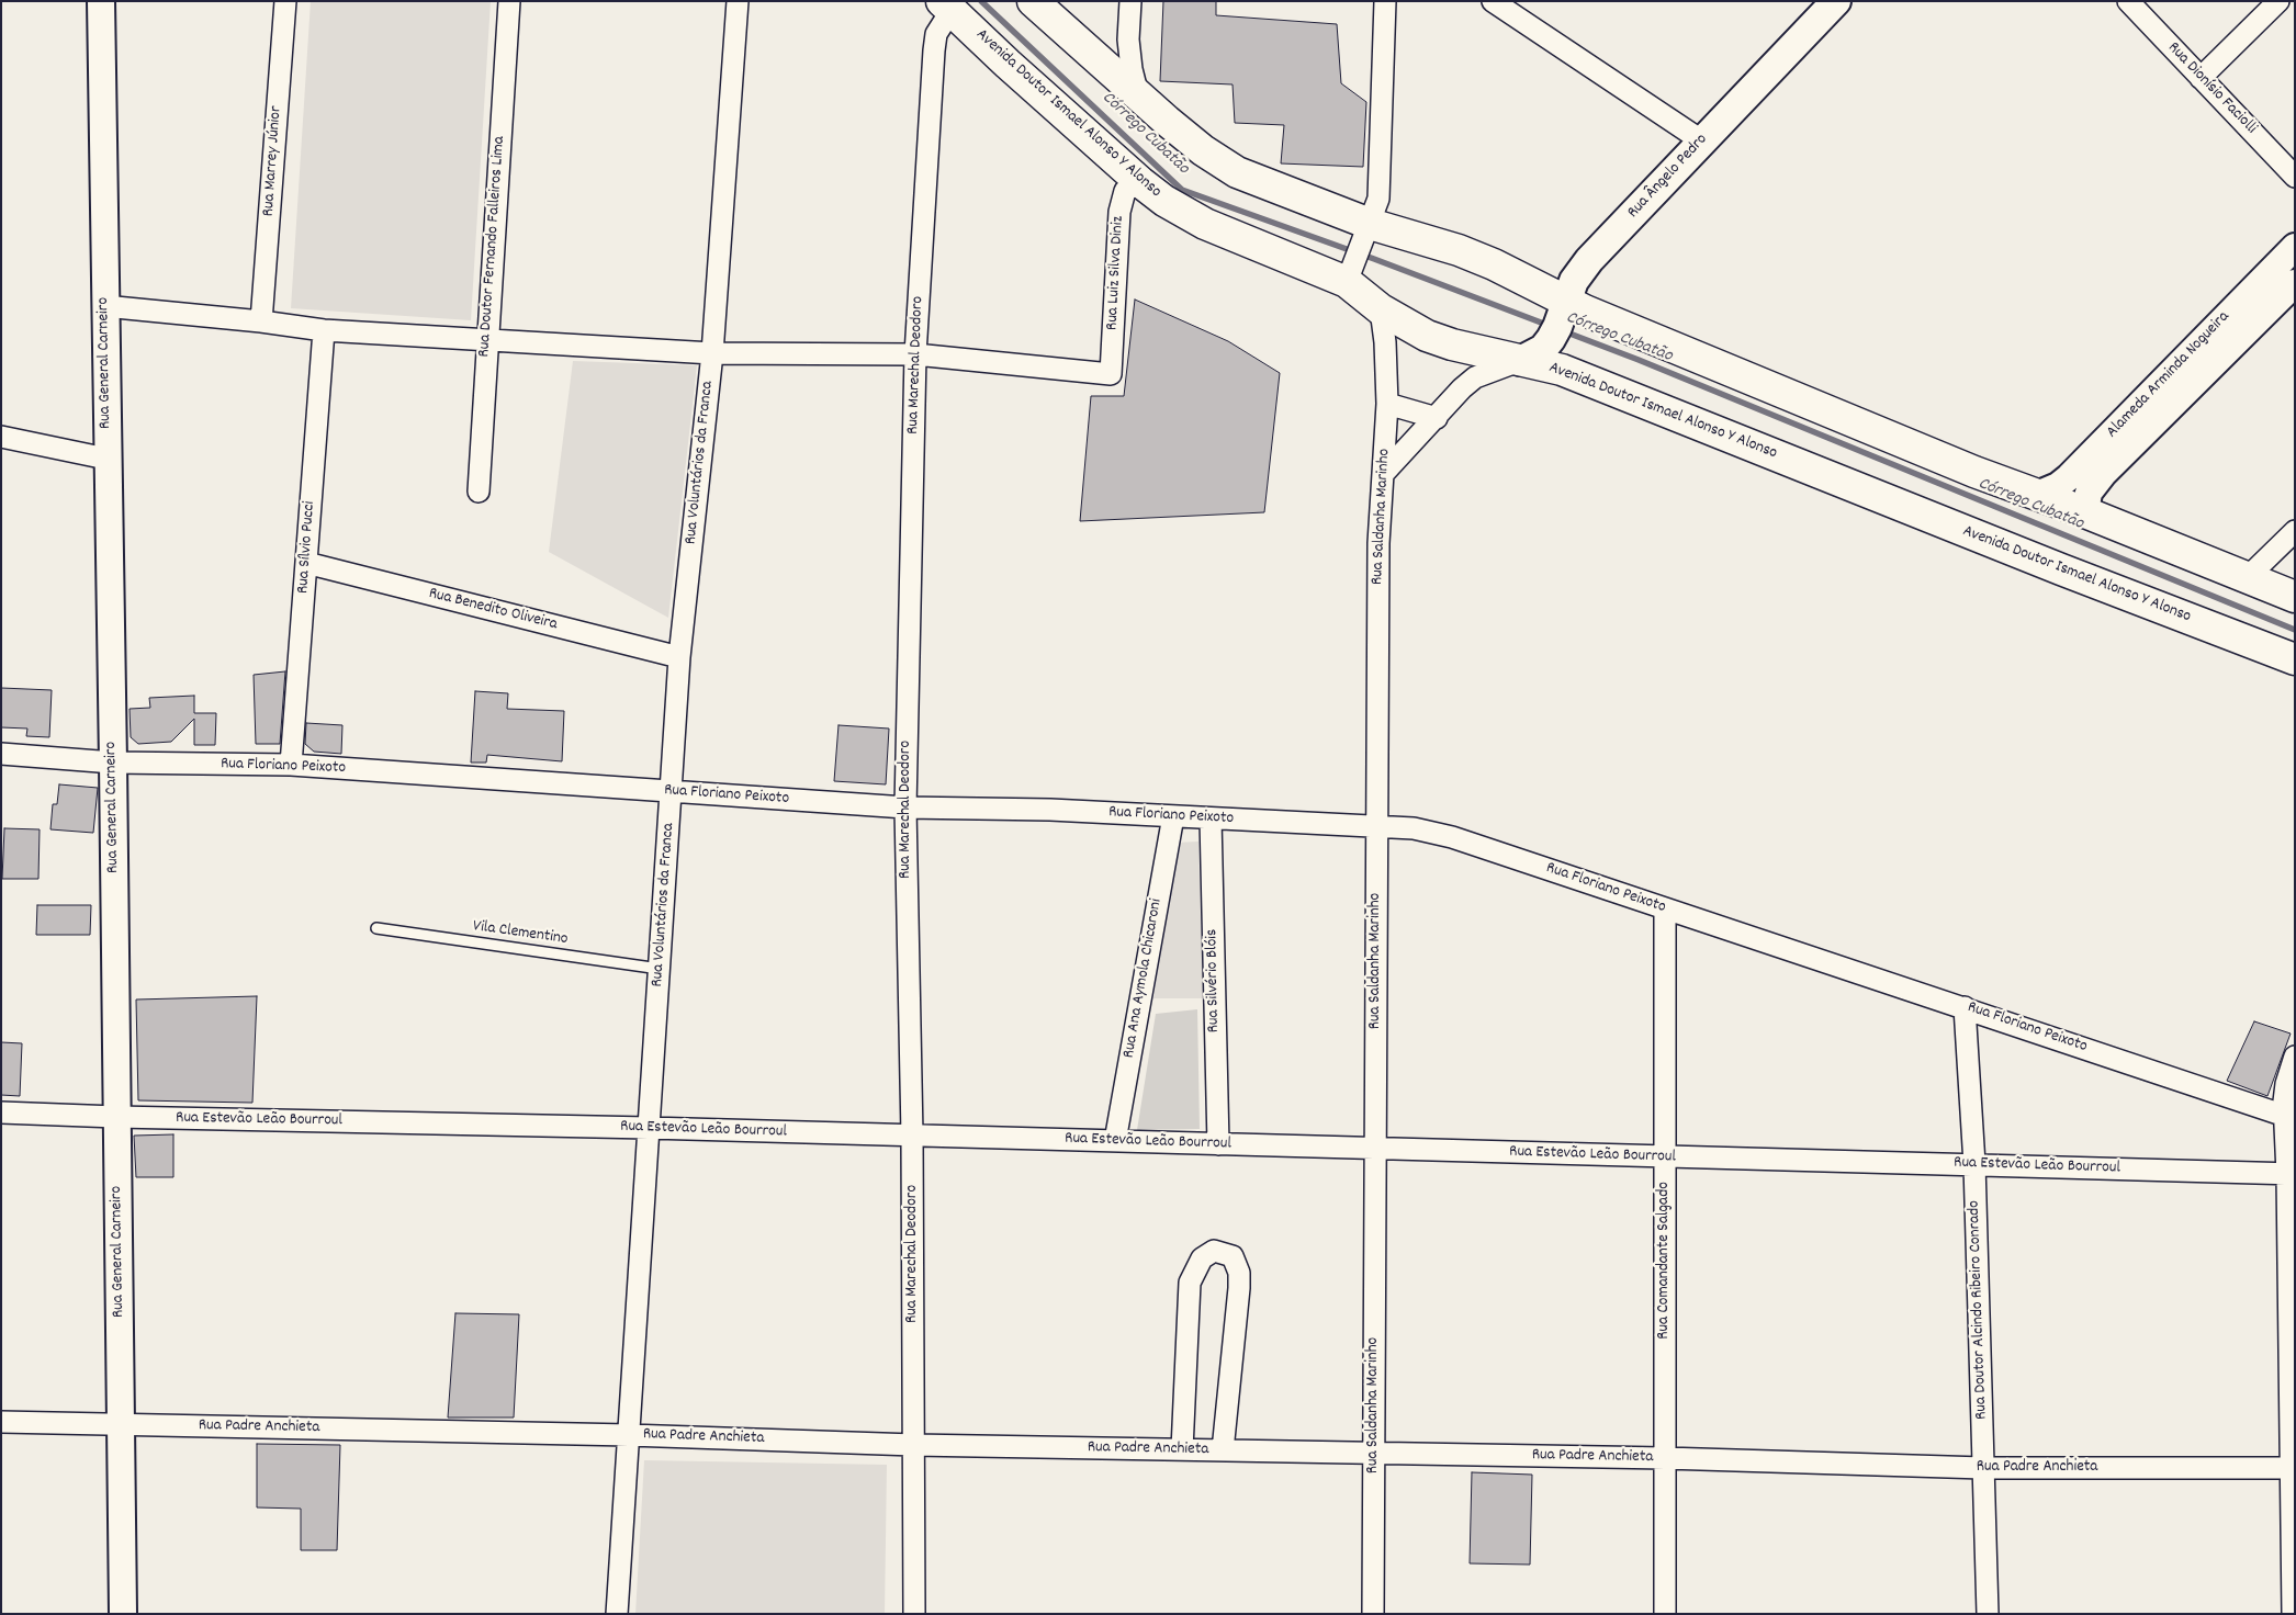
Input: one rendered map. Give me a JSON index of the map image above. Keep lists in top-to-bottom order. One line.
{"streets":{"main road":["Avenida Doutor Ismael Alonso Y Alonso","Rua Ângelo Pedro"],"street":["Rua Dionísio Faciolli","Rua Marrey Júnior","Rua Doutor Fernando Falleiros Lima","Rua Luiz Silva Diniz","Rua General Carneiro","Rua Marechal Deodoro","Alameda Arminda Nogueira","Rua Voluntários da Franca","Rua Saldanha Marinho","Rua Sílvio Pucci","Rua Benedito Oliveira","Rua Floriano Peixoto","Rua Ana Aymola Chicaroni","Rua Silvério Blóis","Rua Estevão Leão Bourroul","Rua Comandante Salgado","Rua Doutor Alcindo Ribeiro Conrado","Rua Padre Anchieta"],"lane":["Vila Clementino"]},"crossings":[["Avenida Doutor Ismael Alonso Y Alonso","Rua Ângelo Pedro"],["Avenida Doutor Ismael Alonso Y Alonso","Rua Luiz Silva Diniz"],["Avenida Doutor Ismael Alonso Y Alonso","Rua Marechal Deodoro"],["Avenida Doutor Ismael Alonso Y Alonso","Rua Saldanha Marinho"],["Rua Luiz Silva Diniz","Rua Marechal Deodoro"],["Rua General Carneiro","Rua Floriano Peixoto"],["Rua General Carneiro","Rua Estevão Leão Bourroul"],["Rua General Carneiro","Rua Padre Anchieta"],["Rua Marechal Deodoro","Rua Floriano Peixoto"],["Rua Marechal Deodoro","Rua Estevão Leão Bourroul"],["Rua Marechal Deodoro","Rua Padre Anchieta"],["Rua Voluntários da Franca","Rua Benedito Oliveira"],["Rua Voluntários da Franca","Rua Floriano Peixoto"],["Rua Voluntários da Franca","Vila Clementino"],["Rua Voluntários da Franca","Rua Estevão Leão Bourroul"],["Rua Voluntários da Franca","Rua Padre Anchieta"],["Rua Saldanha Marinho","Rua Floriano Peixoto"],["Rua Saldanha Marinho","Rua Estevão Leão Bourroul"],["Rua Saldanha Marinho","Rua Padre Anchieta"],["Rua Sílvio Pucci","Rua Benedito Oliveira"],["Rua Sílvio Pucci","Rua Floriano Peixoto"],["Rua Floriano Peixoto","Rua Ana Aymola Chicaroni"],["Rua Floriano Peixoto","Rua Silvério Blóis"],["Rua Floriano Peixoto","Rua Comandante Salgado"],["Rua Floriano Peixoto","Rua Doutor Alcindo Ribeiro Conrado"],["Rua Ana Aymola Chicaroni","Rua Estevão Leão Bourroul"],["Rua Silvério Blóis","Rua Estevão Leão Bourroul"],["Rua Estevão Leão Bourroul","Rua Comandante Salgado"],["Rua Estevão Leão Bourroul","Rua Doutor Alcindo Ribeiro Conrado"],["Rua Comandante Salgado","Rua Padre Anchieta"],["Rua Doutor Alcindo Ribeiro Conrado","Rua Padre Anchieta"]],"water":["Córrego Cubatão"]}
